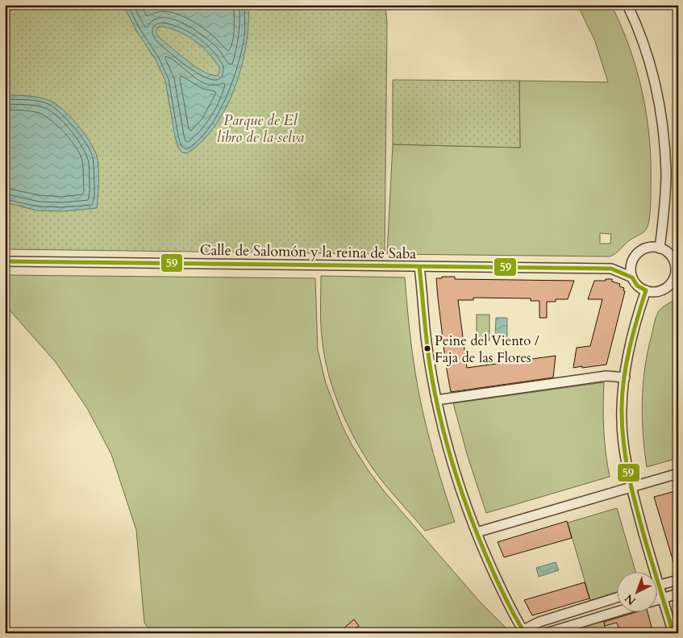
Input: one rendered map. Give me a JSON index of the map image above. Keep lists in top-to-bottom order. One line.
{"streets":{"street":["Calle de Salomón y la reina de Saba"]},"parks":["Parque de El libro de la selva"],"places":["Peine del Viento / Faja de las Flores"],"lines":["transit line 59"],"north":"bottom left"}
